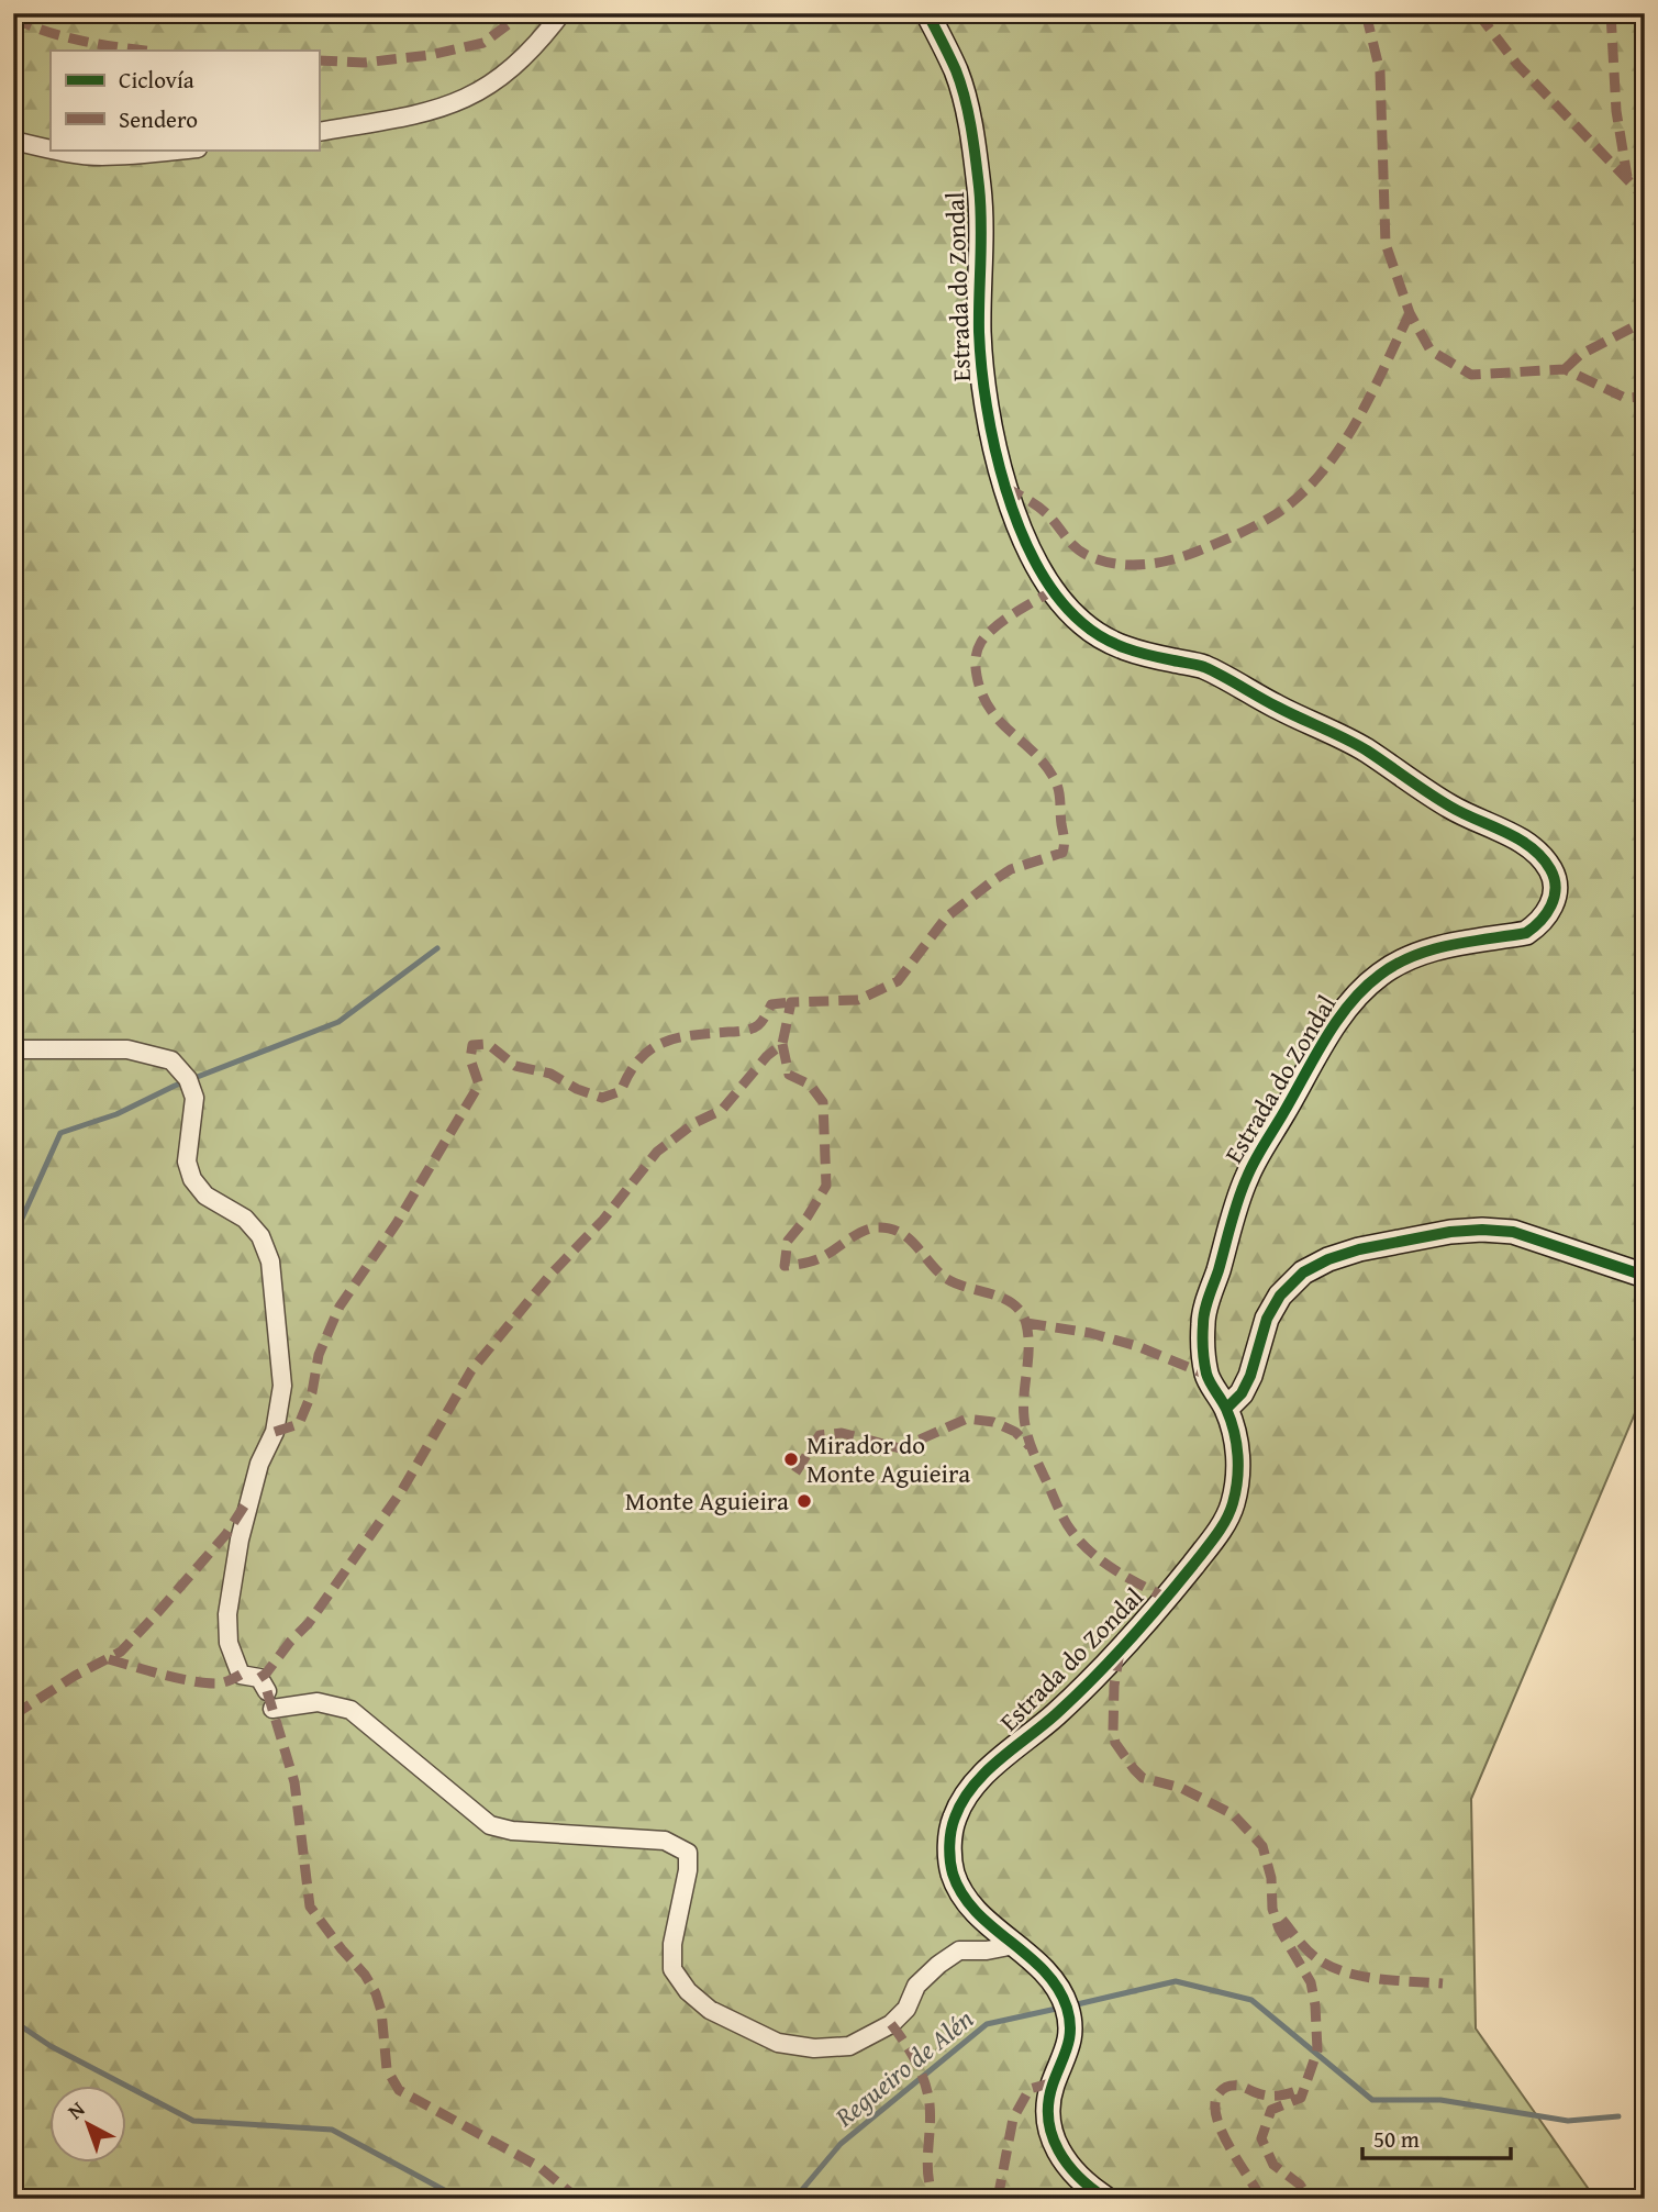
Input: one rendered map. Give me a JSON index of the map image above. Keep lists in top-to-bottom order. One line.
{"streets":{"street":["Estrada do Zondal"]},"water":["Regueiro de Alén"],"places":["Mirador do Monte Aguieira","Monte Aguieira"],"legend":["Ciclovía","Sendero"],"scale_bar":"50 m","north":"top left"}
